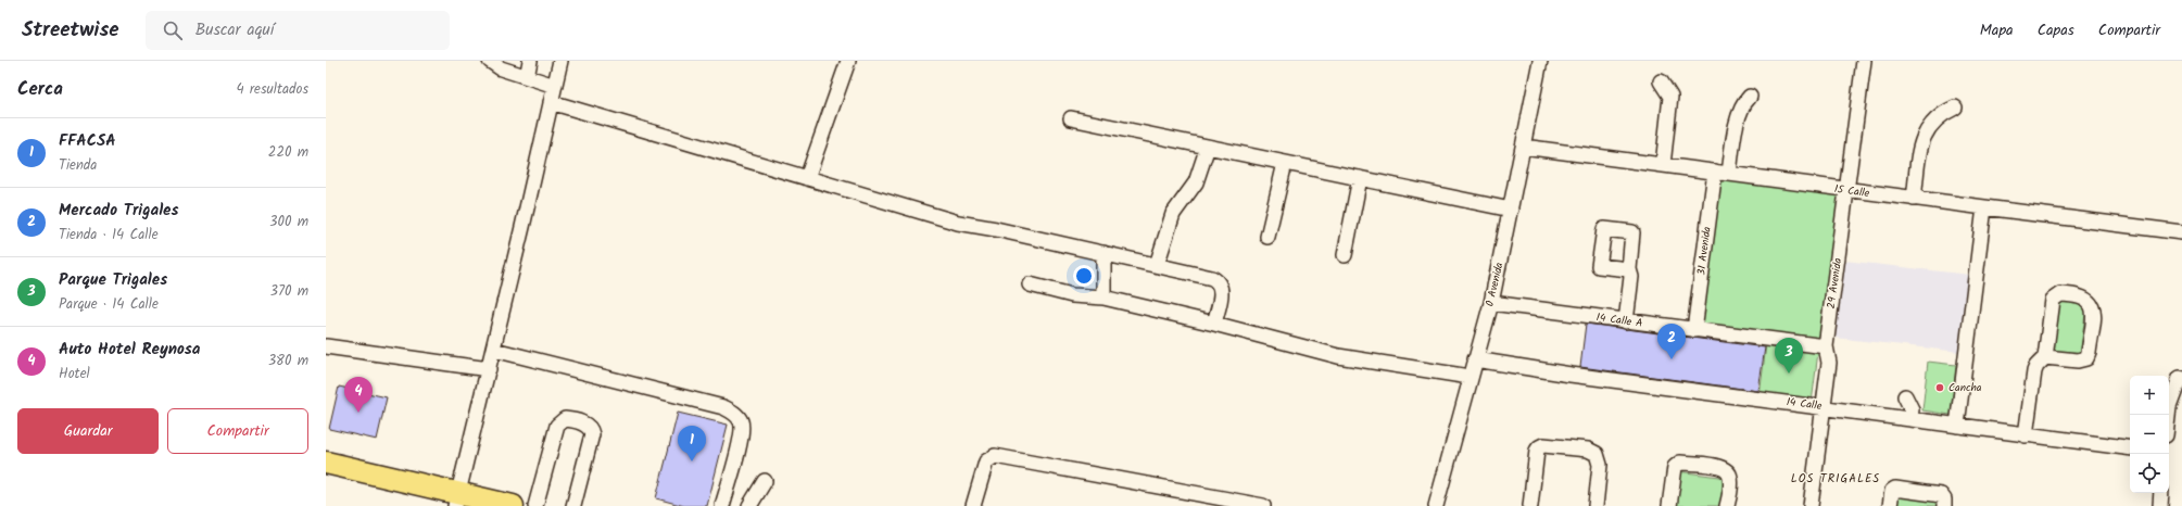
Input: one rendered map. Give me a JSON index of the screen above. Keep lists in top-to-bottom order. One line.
{"streets":{"street":["15 Calle","31 Avenida","29 Avenida","0 Avenida","14 Calle A","14 Calle"]},"crossings":[["15 Calle","31 Avenida"],["15 Calle","29 Avenida"],["15 Calle","0 Avenida"],["31 Avenida","14 Calle A"],["29 Avenida","14 Calle A"],["29 Avenida","14 Calle"],["0 Avenida","14 Calle A"],["0 Avenida","14 Calle"]],"districts":["LOS TRIGALES"],"places":["Cancha"],"page":{"header":"Streetwise","search":"Buscar aquí","nav":["Mapa","Capas","Compartir"],"heading":["Cerca","4 resultados"],"list":[{"mark":"1","name":"FFACSA","note":"Tienda","value":"220 m"},{"mark":"2","name":"Mercado Trigales","note":"Tienda · 14 Calle","value":"300 m"},{"mark":"3","name":"Parque Trigales","note":"Parque · 14 Calle","value":"370 m"},{"mark":"4","name":"Auto Hotel Reynosa","note":"Hotel","value":"380 m"}],"pins":["2","3","4","1"],"map_buttons":["+","−"],"buttons":["Guardar","Compartir"]}}
